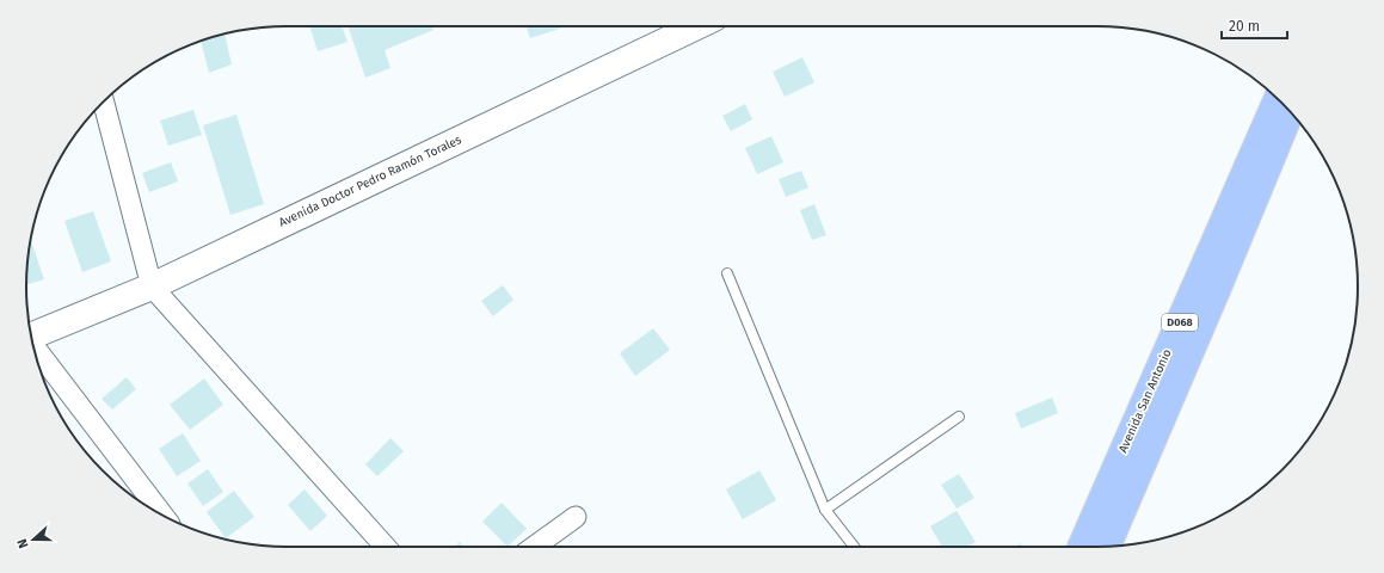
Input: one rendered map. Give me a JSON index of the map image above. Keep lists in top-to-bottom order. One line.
{"streets":{"main road":["D068","Avenida San Antonio"],"street":["Avenida Doctor Pedro Ramón Torales"]},"scale_bar":"20 m","north":"left"}
